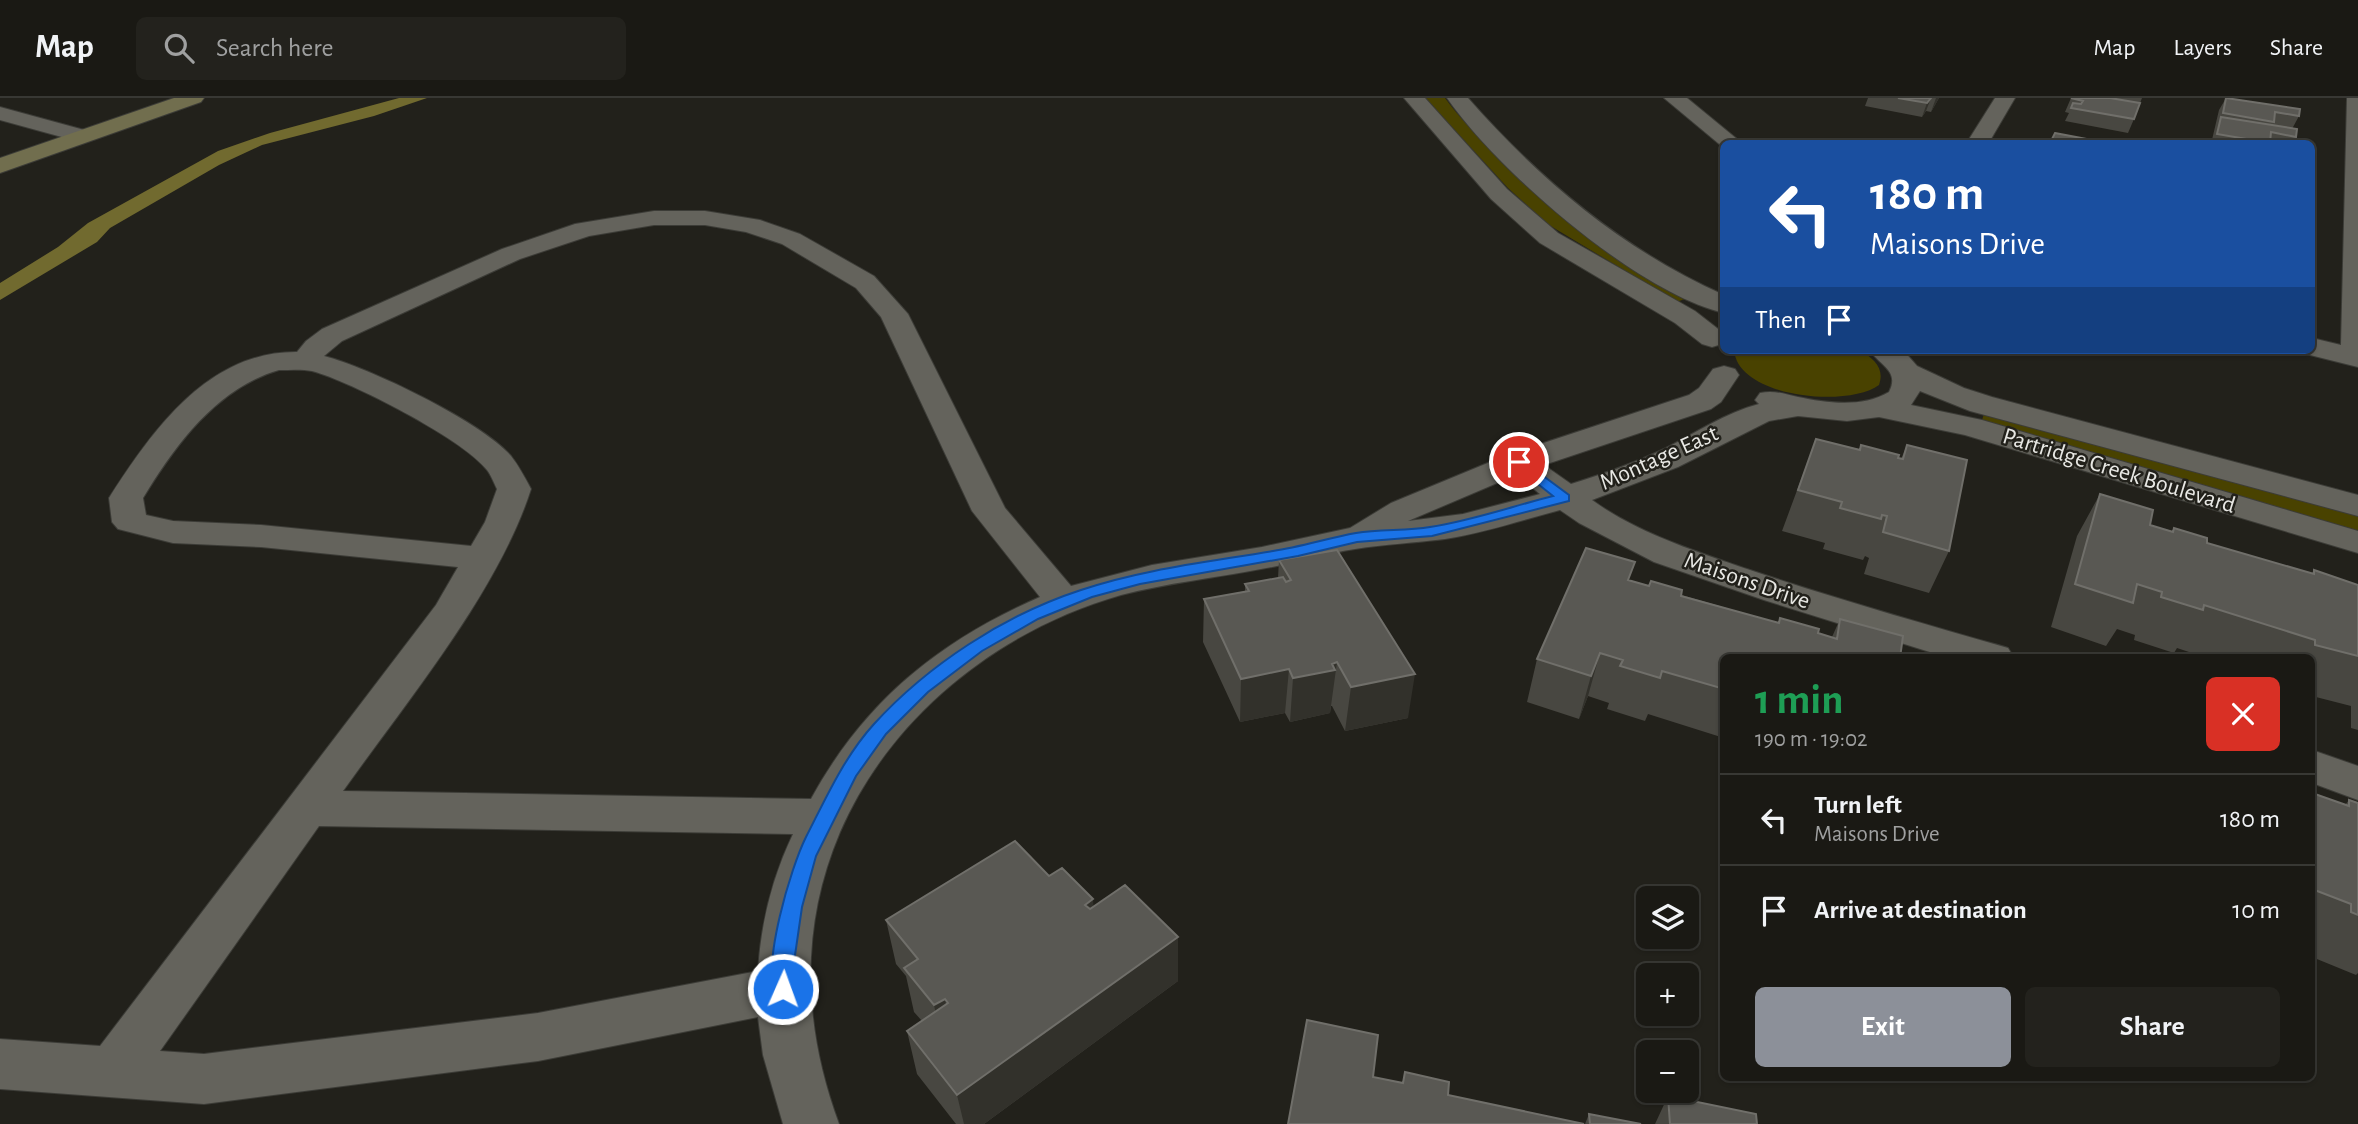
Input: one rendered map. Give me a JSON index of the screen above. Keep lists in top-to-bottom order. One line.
{"streets":{"street":["Montage East","Partridge Creek Boulevard","Maisons Drive"]},"crossings":[["Montage East","Maisons Drive"]],"page":{"header":"Map","search":"Search here","nav":["Map","Layers","Share"],"turn":["180 m","Maisons Drive"],"then":"Then","heading":["1 min","190 m · 19:02"],"list":[{"name":"Turn left","note":"Maisons Drive","value":"180 m"},{"name":"Arrive at destination","value":"10 m"}],"map_buttons":["+","−"],"buttons":["Exit","Share"]}}
